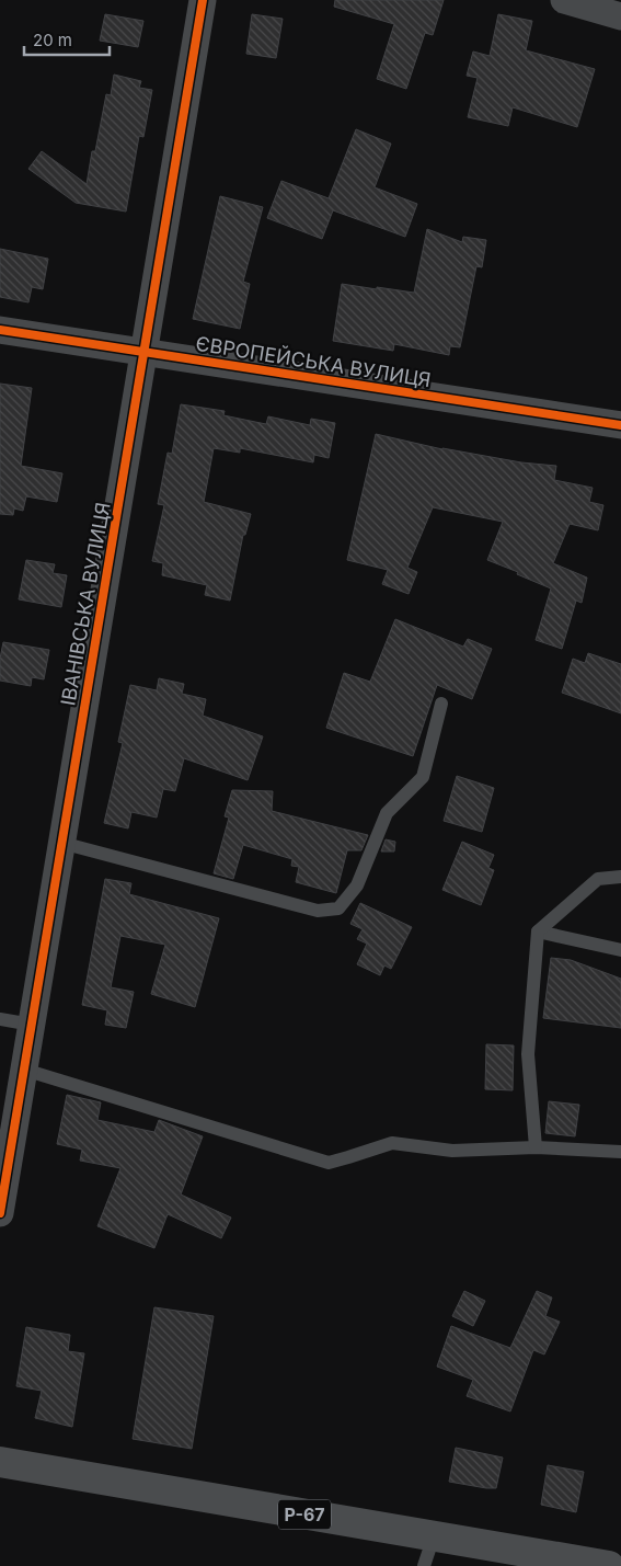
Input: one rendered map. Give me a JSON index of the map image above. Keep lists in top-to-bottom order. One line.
{"streets":{"main road":["Р-67"],"street":["ЄВРОПЕЙСЬКА ВУЛИЦЯ","ІВАНІВСЬКА ВУЛИЦЯ"]},"crossings":[["ЄВРОПЕЙСЬКА ВУЛИЦЯ","ІВАНІВСЬКА ВУЛИЦЯ"]],"scale_bar":"20 m"}
